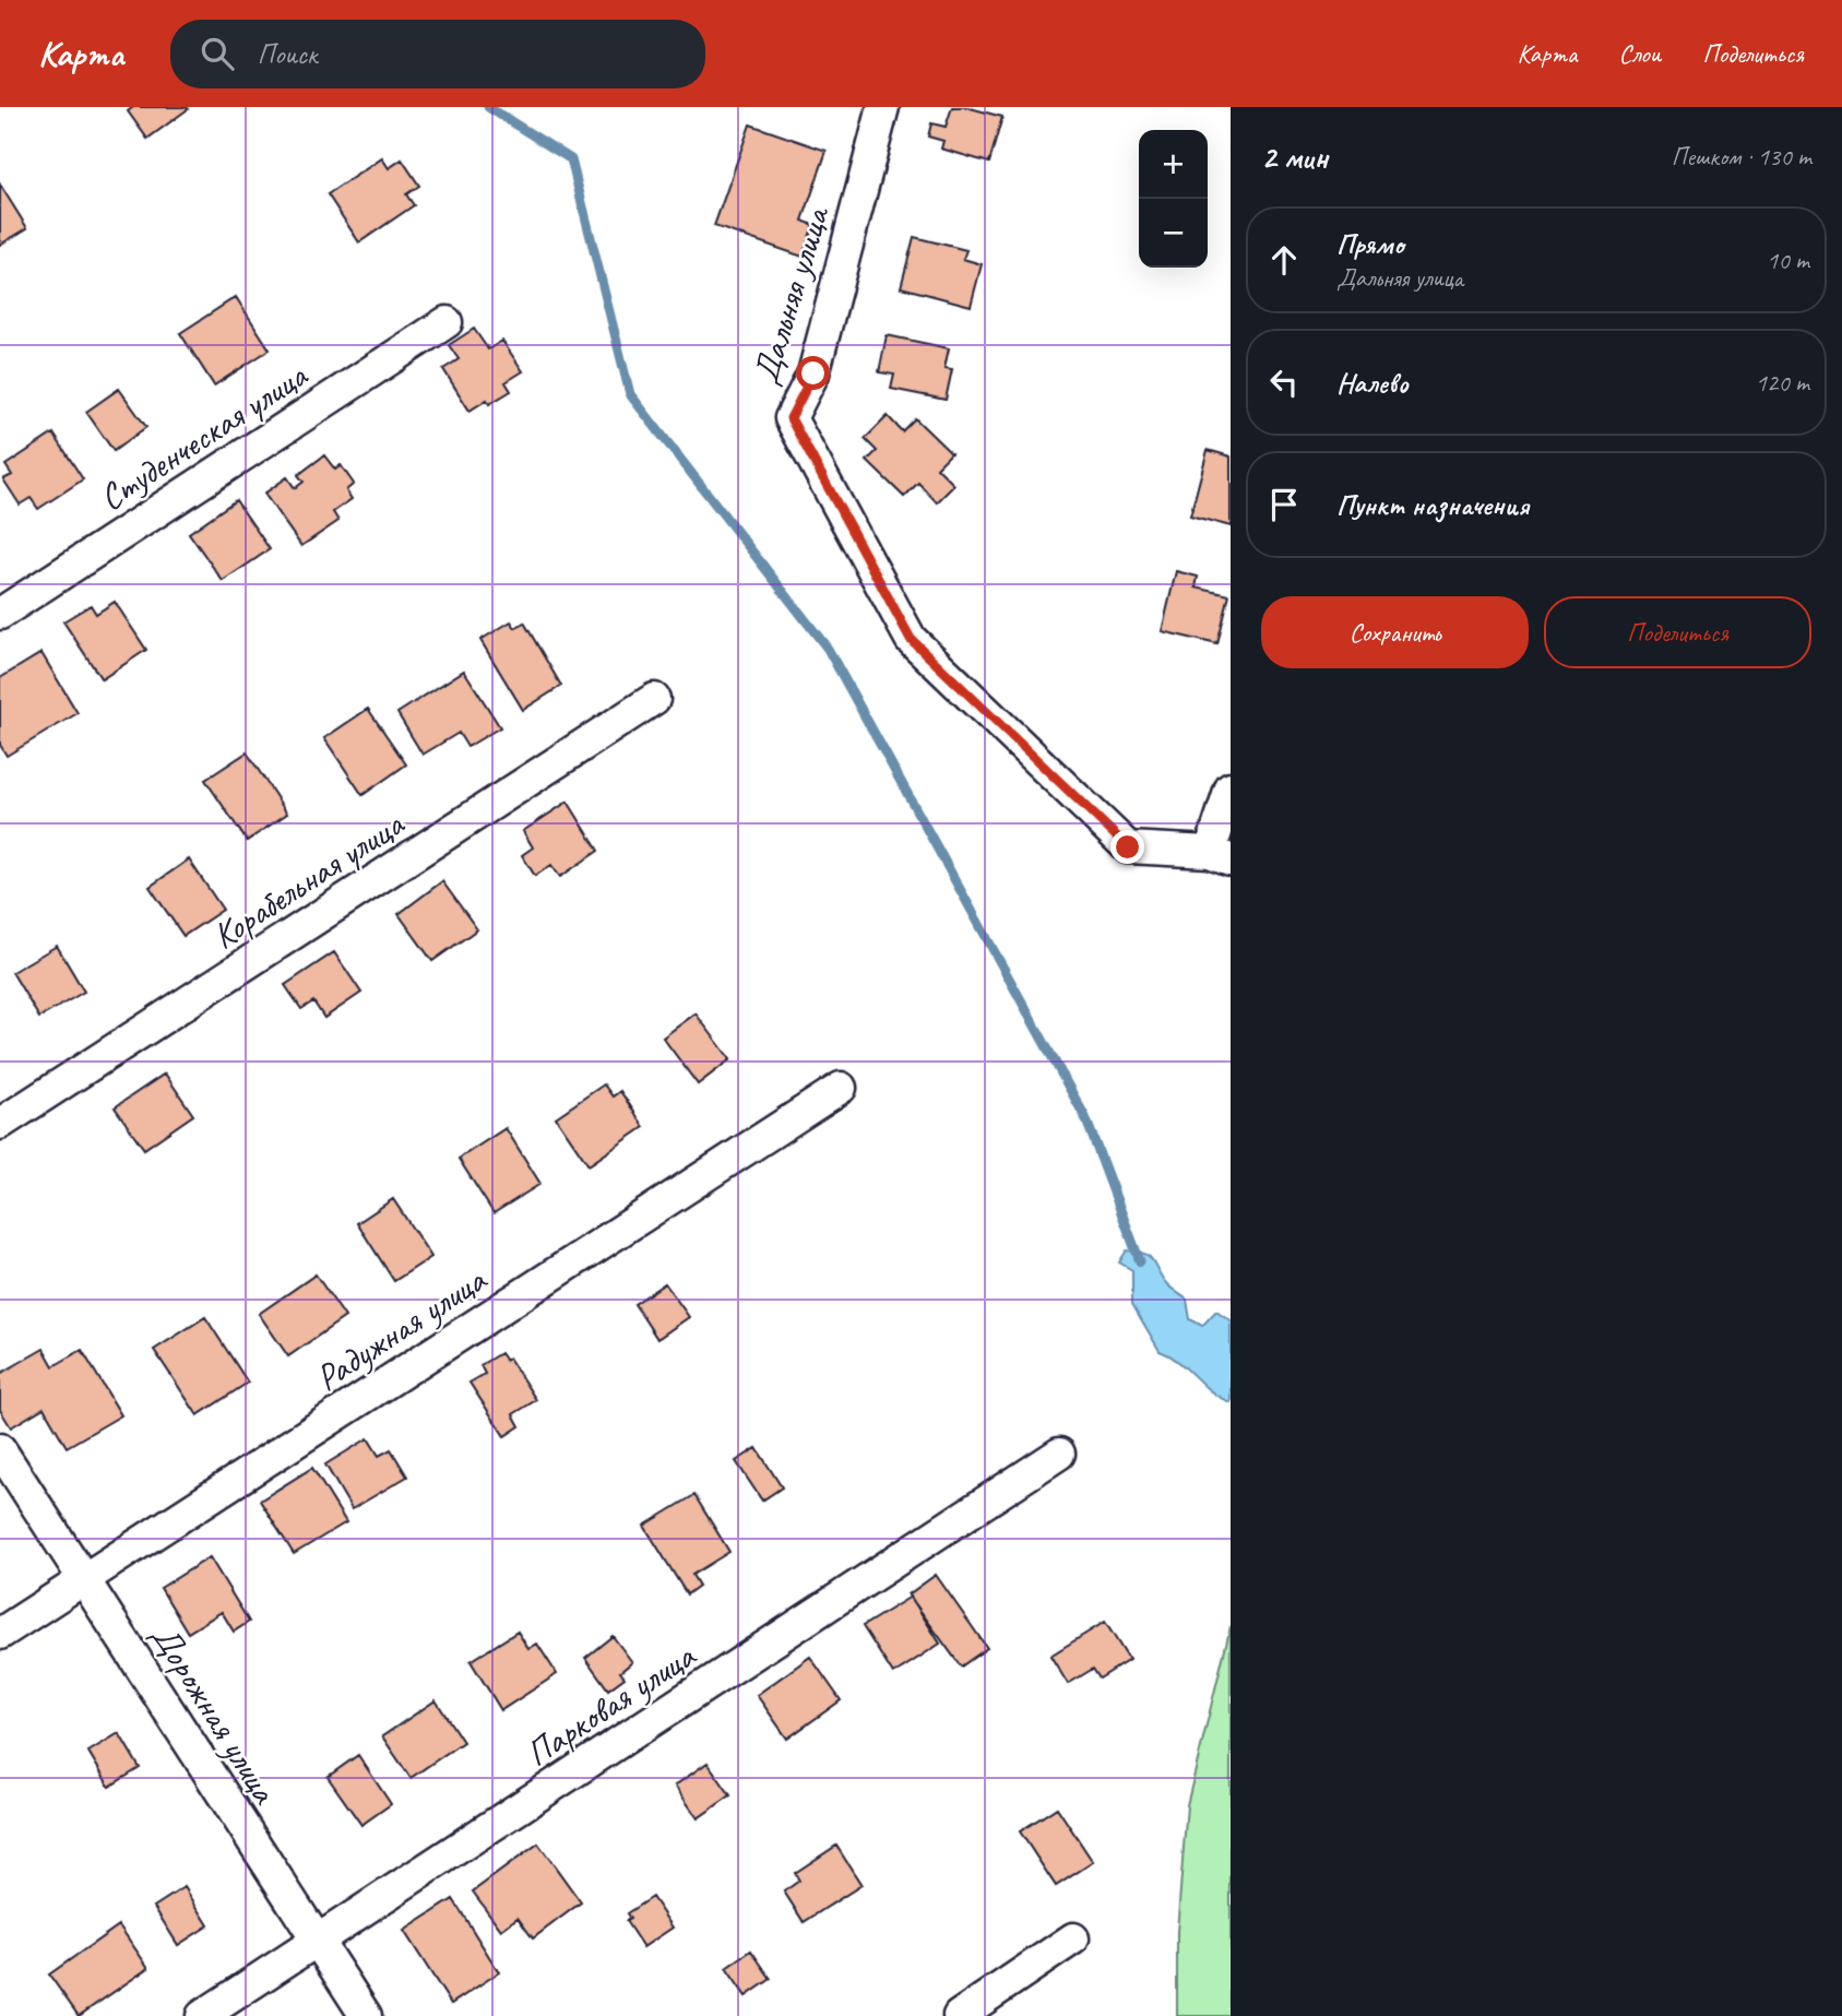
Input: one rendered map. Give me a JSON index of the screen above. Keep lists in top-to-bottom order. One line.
{"streets":{"street":["Дальняя улица","Студенческая улица","Корабельная улица","Радужная улица","Парковая улица","Дорожная улица"]},"crossings":[["Радужная улица","Дорожная улица"],["Парковая улица","Дорожная улица"]],"page":{"header":"Карта","search":"Поиск","nav":["Карта","Слои","Поделиться"],"heading":["2 мин","Пешком · 130 m"],"map_buttons":["+","−"],"list":[["Прямо","Дальняя улица","10 m"],["Налево","120 m"],"Пункт назначения"],"buttons":["Сохранить","Поделиться"]}}
